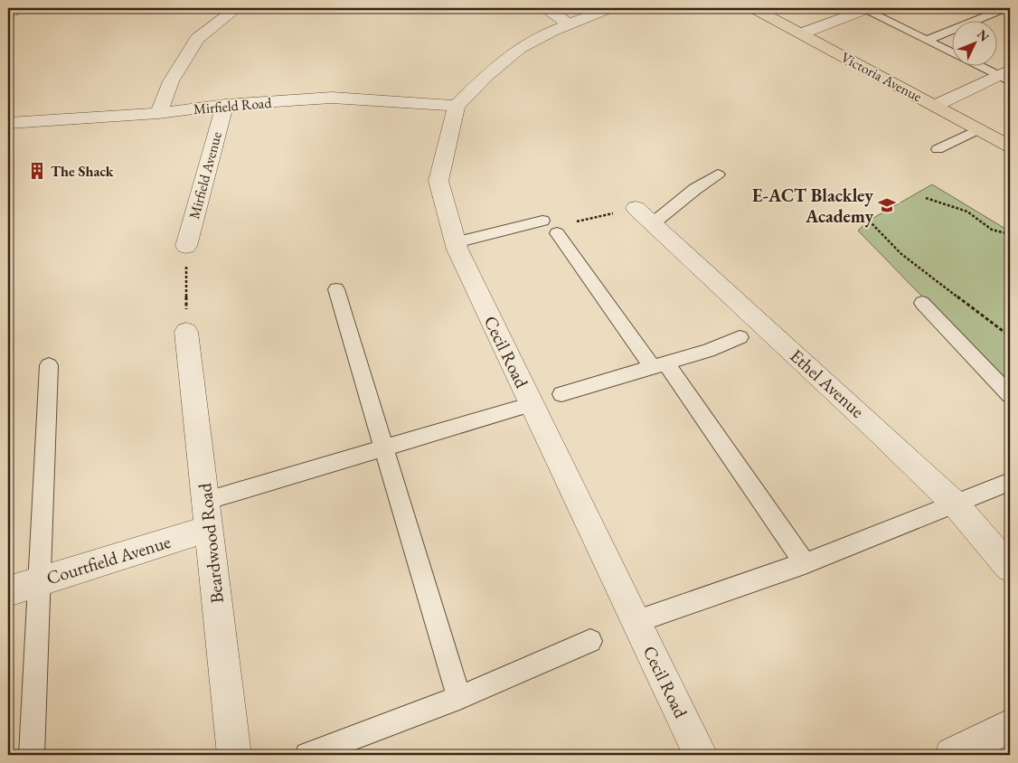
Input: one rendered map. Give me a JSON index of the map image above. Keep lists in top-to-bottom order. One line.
{"streets":{"main road":["Victoria Avenue"],"street":["Mirfield Road","Mirfield Avenue","Cecil Road","Ethel Avenue","Beardwood Road","Courtfield Avenue"]},"crossings":[["Mirfield Road","Mirfield Avenue"],["Mirfield Road","Cecil Road"],["Beardwood Road","Courtfield Avenue"]],"places":{"building":["The Shack"],"school or university":["E-ACT Blackley Academy"]},"north":"top right"}
